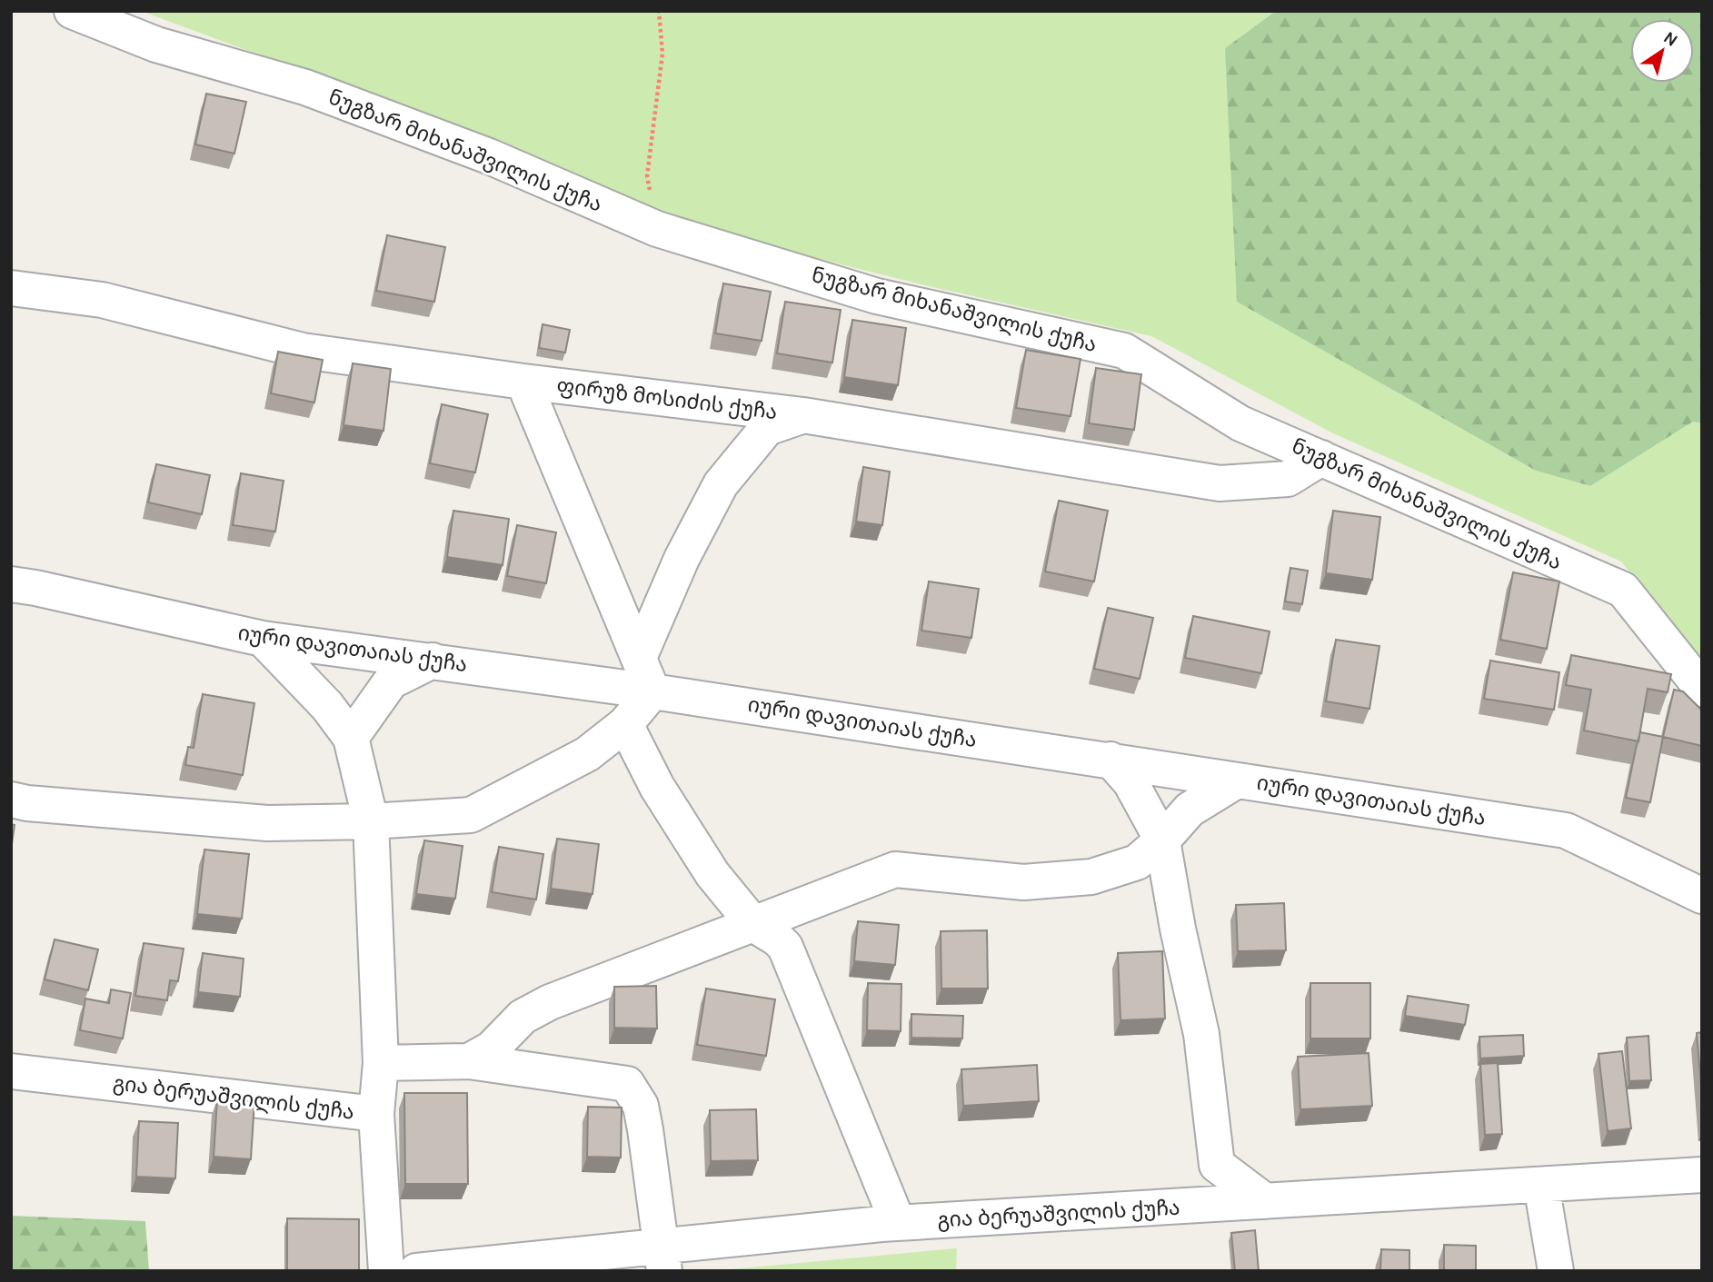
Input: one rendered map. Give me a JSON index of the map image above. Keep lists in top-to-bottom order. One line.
{"streets":{"street":["ნუგზარ მიხანაშვილის ქუჩა","ფირუზ მოსიძის ქუჩა","იური დავითაიას ქუჩა","გია ბერუაშვილის ქუჩა"]},"crossings":[["ნუგზარ მიხანაშვილის ქუჩა","ფირუზ მოსიძის ქუჩა"]],"north":"top right"}
